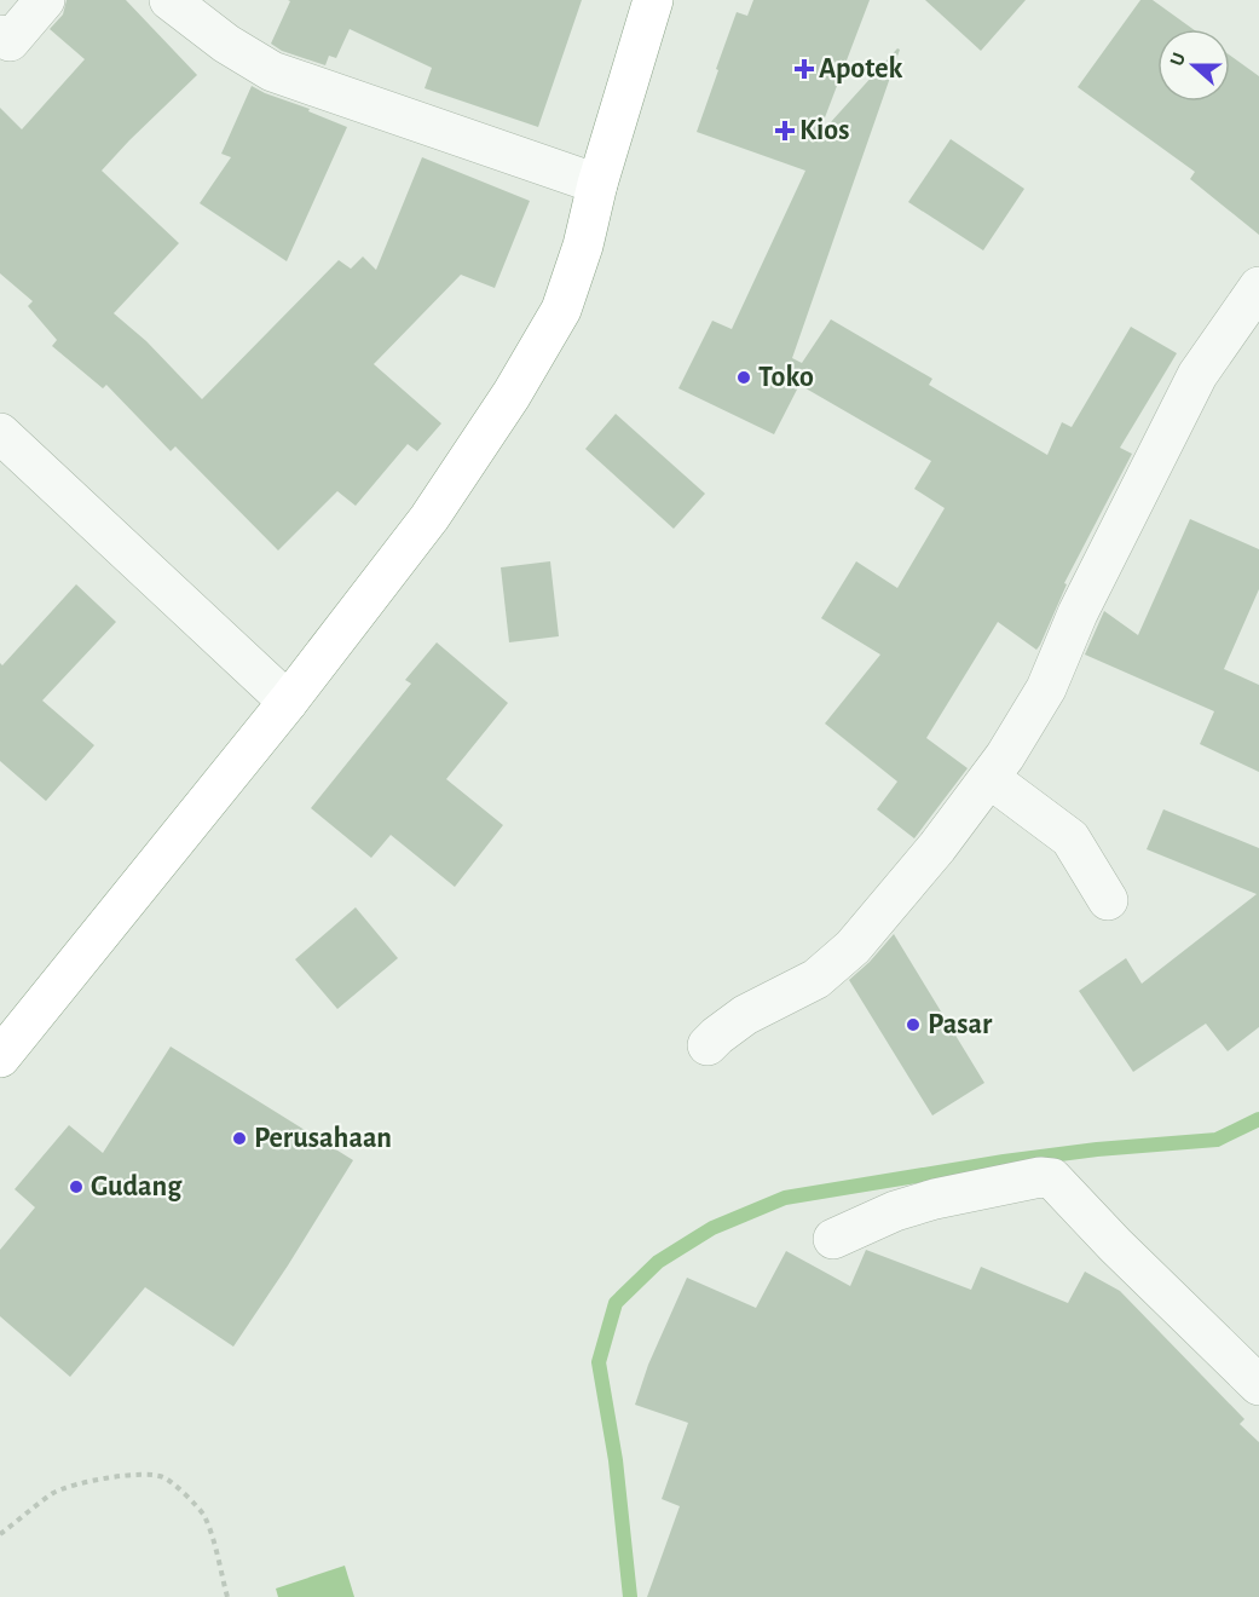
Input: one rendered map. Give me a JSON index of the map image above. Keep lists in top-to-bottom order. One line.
{"places":{"health":["Apotek","Kios"],"other":["Toko","Pasar","Perusahaan","Gudang"]},"north":"left"}
